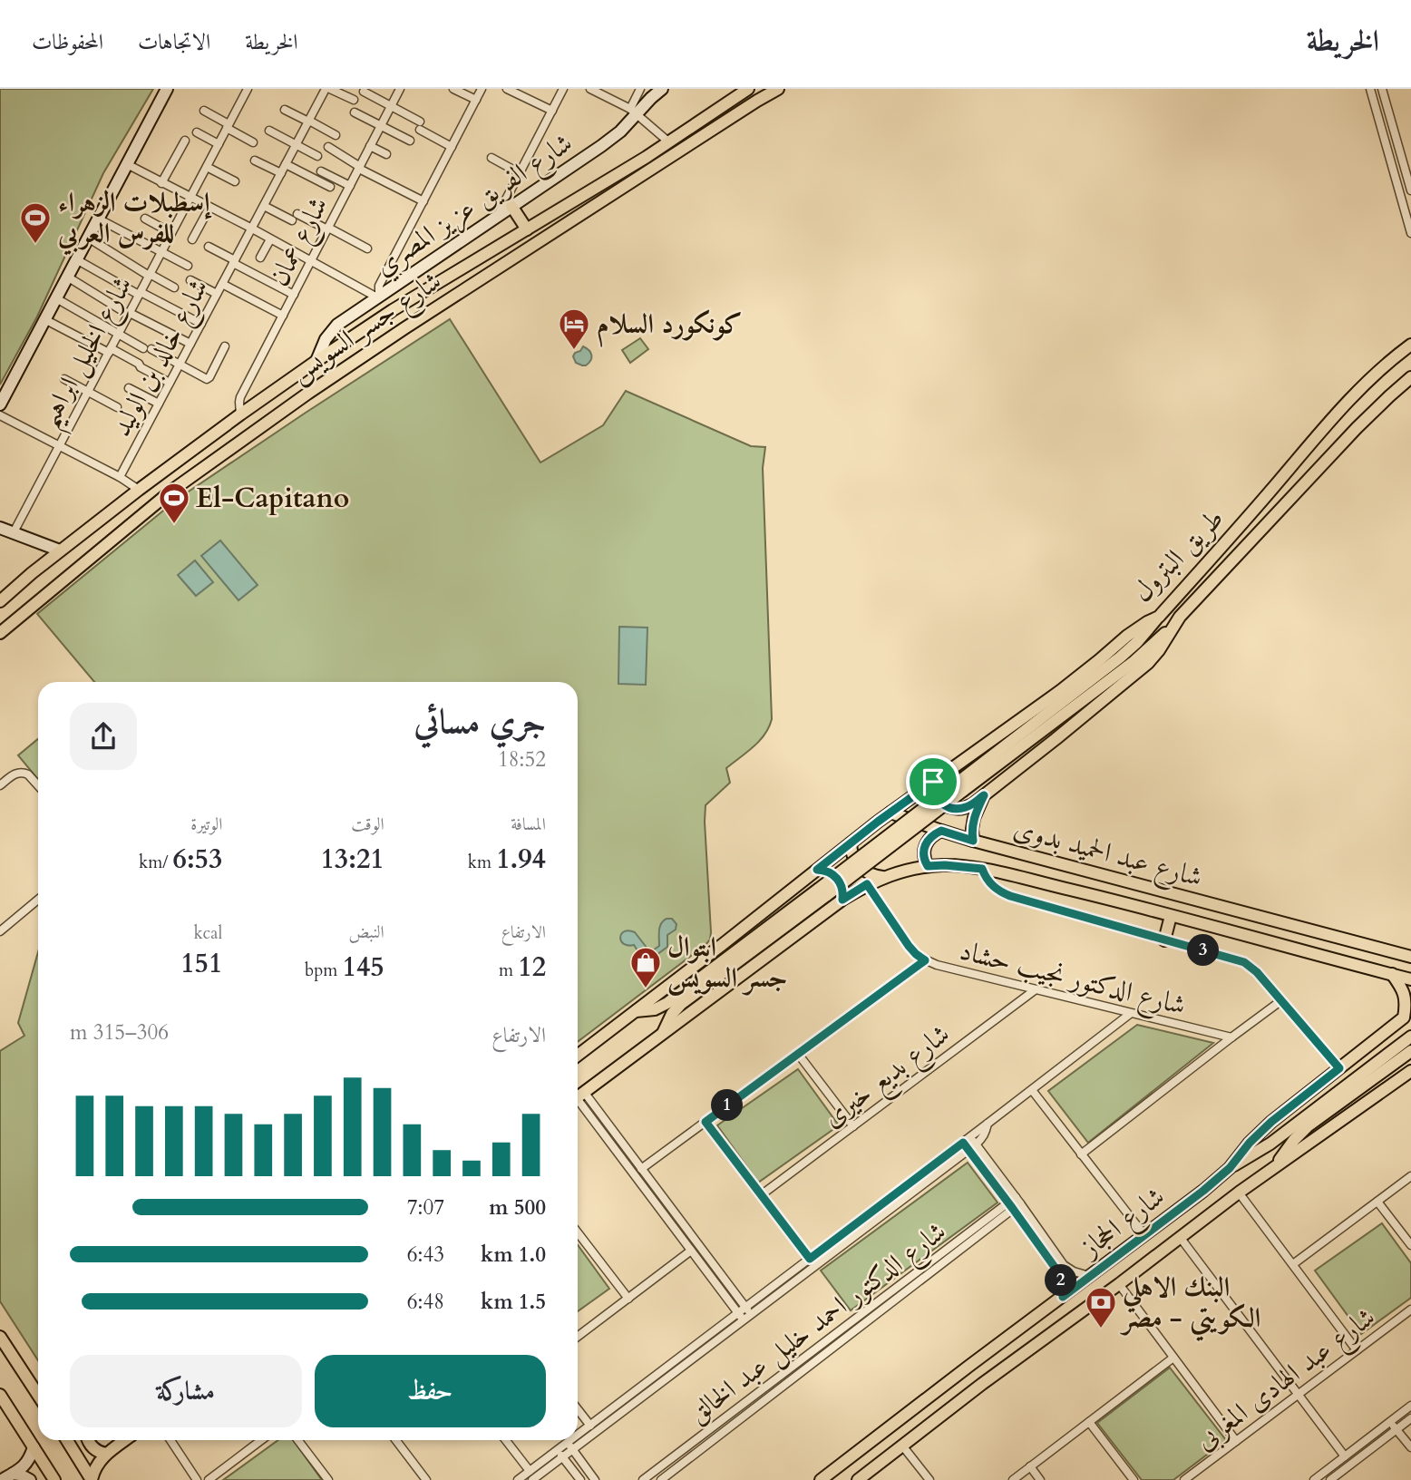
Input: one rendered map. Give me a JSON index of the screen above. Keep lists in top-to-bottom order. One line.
{"streets":{"main road":["شارع جسر السويس","طريق البترول","شارع عبد الحميد بدوى","شارع الحجاز"],"street":["شارع الفريق عزيز المصري","شارع عمان","شارع الخليل ابراهيم","شارع خالد بن الوليد","شارع الدكتور نجيب حشاد","شارع بديع خيرى","شارع الدكتور احمد خليل عبد الخالق","شارع عبد الهادى المغربى"]},"crossings":[["شارع الفريق عزيز المصري","شارع جسر السويس"],["شارع عمان","شارع جسر السويس"],["طريق البترول","شارع عبد الحميد بدوى"],["شارع عبد الحميد بدوى","شارع الدكتور نجيب حشاد"],["شارع عبد الحميد بدوى","شارع الحجاز"],["شارع الدكتور نجيب حشاد","شارع بديع خيرى"]],"places":{"sports":["إسطبلات الزهراء للفرس العربي","El-Capitano"],"hotel":["كونكورد السلام"],"shop":["ابتوال جسر السويس"],"bank":["البنك الاهلي الكويتي - مصر"]},"page":{"header":"الخريطة","nav":["الخريطة","الاتجاهات","المحفوظات"],"heading":["جري مسائي","18:52"],"stats":[["المسافة","1.94 km"],["الوقت","13:21"],["الوتيرة","6:53 /km"],["الارتفاع","12 m"],["النبض","145 bpm"],["kcal","151"]],"pins":["3","1","2"],"chart":["الارتفاع","306–315 m"],"list":[{"name":"500 m","note":"7:07"},{"name":"1.0 km","note":"6:43"},{"name":"1.5 km","note":"6:48"}],"buttons":["حفظ","مشاركة"]}}
